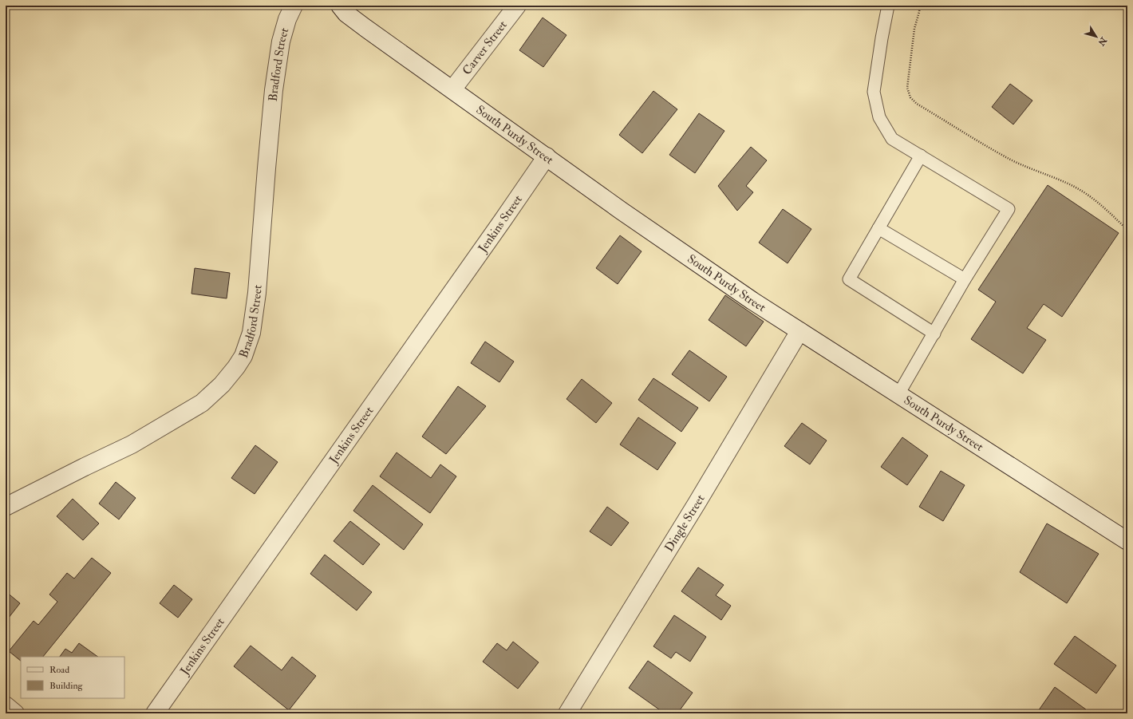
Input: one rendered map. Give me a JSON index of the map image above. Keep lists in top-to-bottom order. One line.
{"streets":{"street":["Carver Street","Bradford Street","South Purdy Street","Jenkins Street","Dingle Street"]},"crossings":[["Carver Street","South Purdy Street"],["South Purdy Street","Jenkins Street"],["South Purdy Street","Dingle Street"]],"legend":["Road","Building"],"north":"bottom right"}
